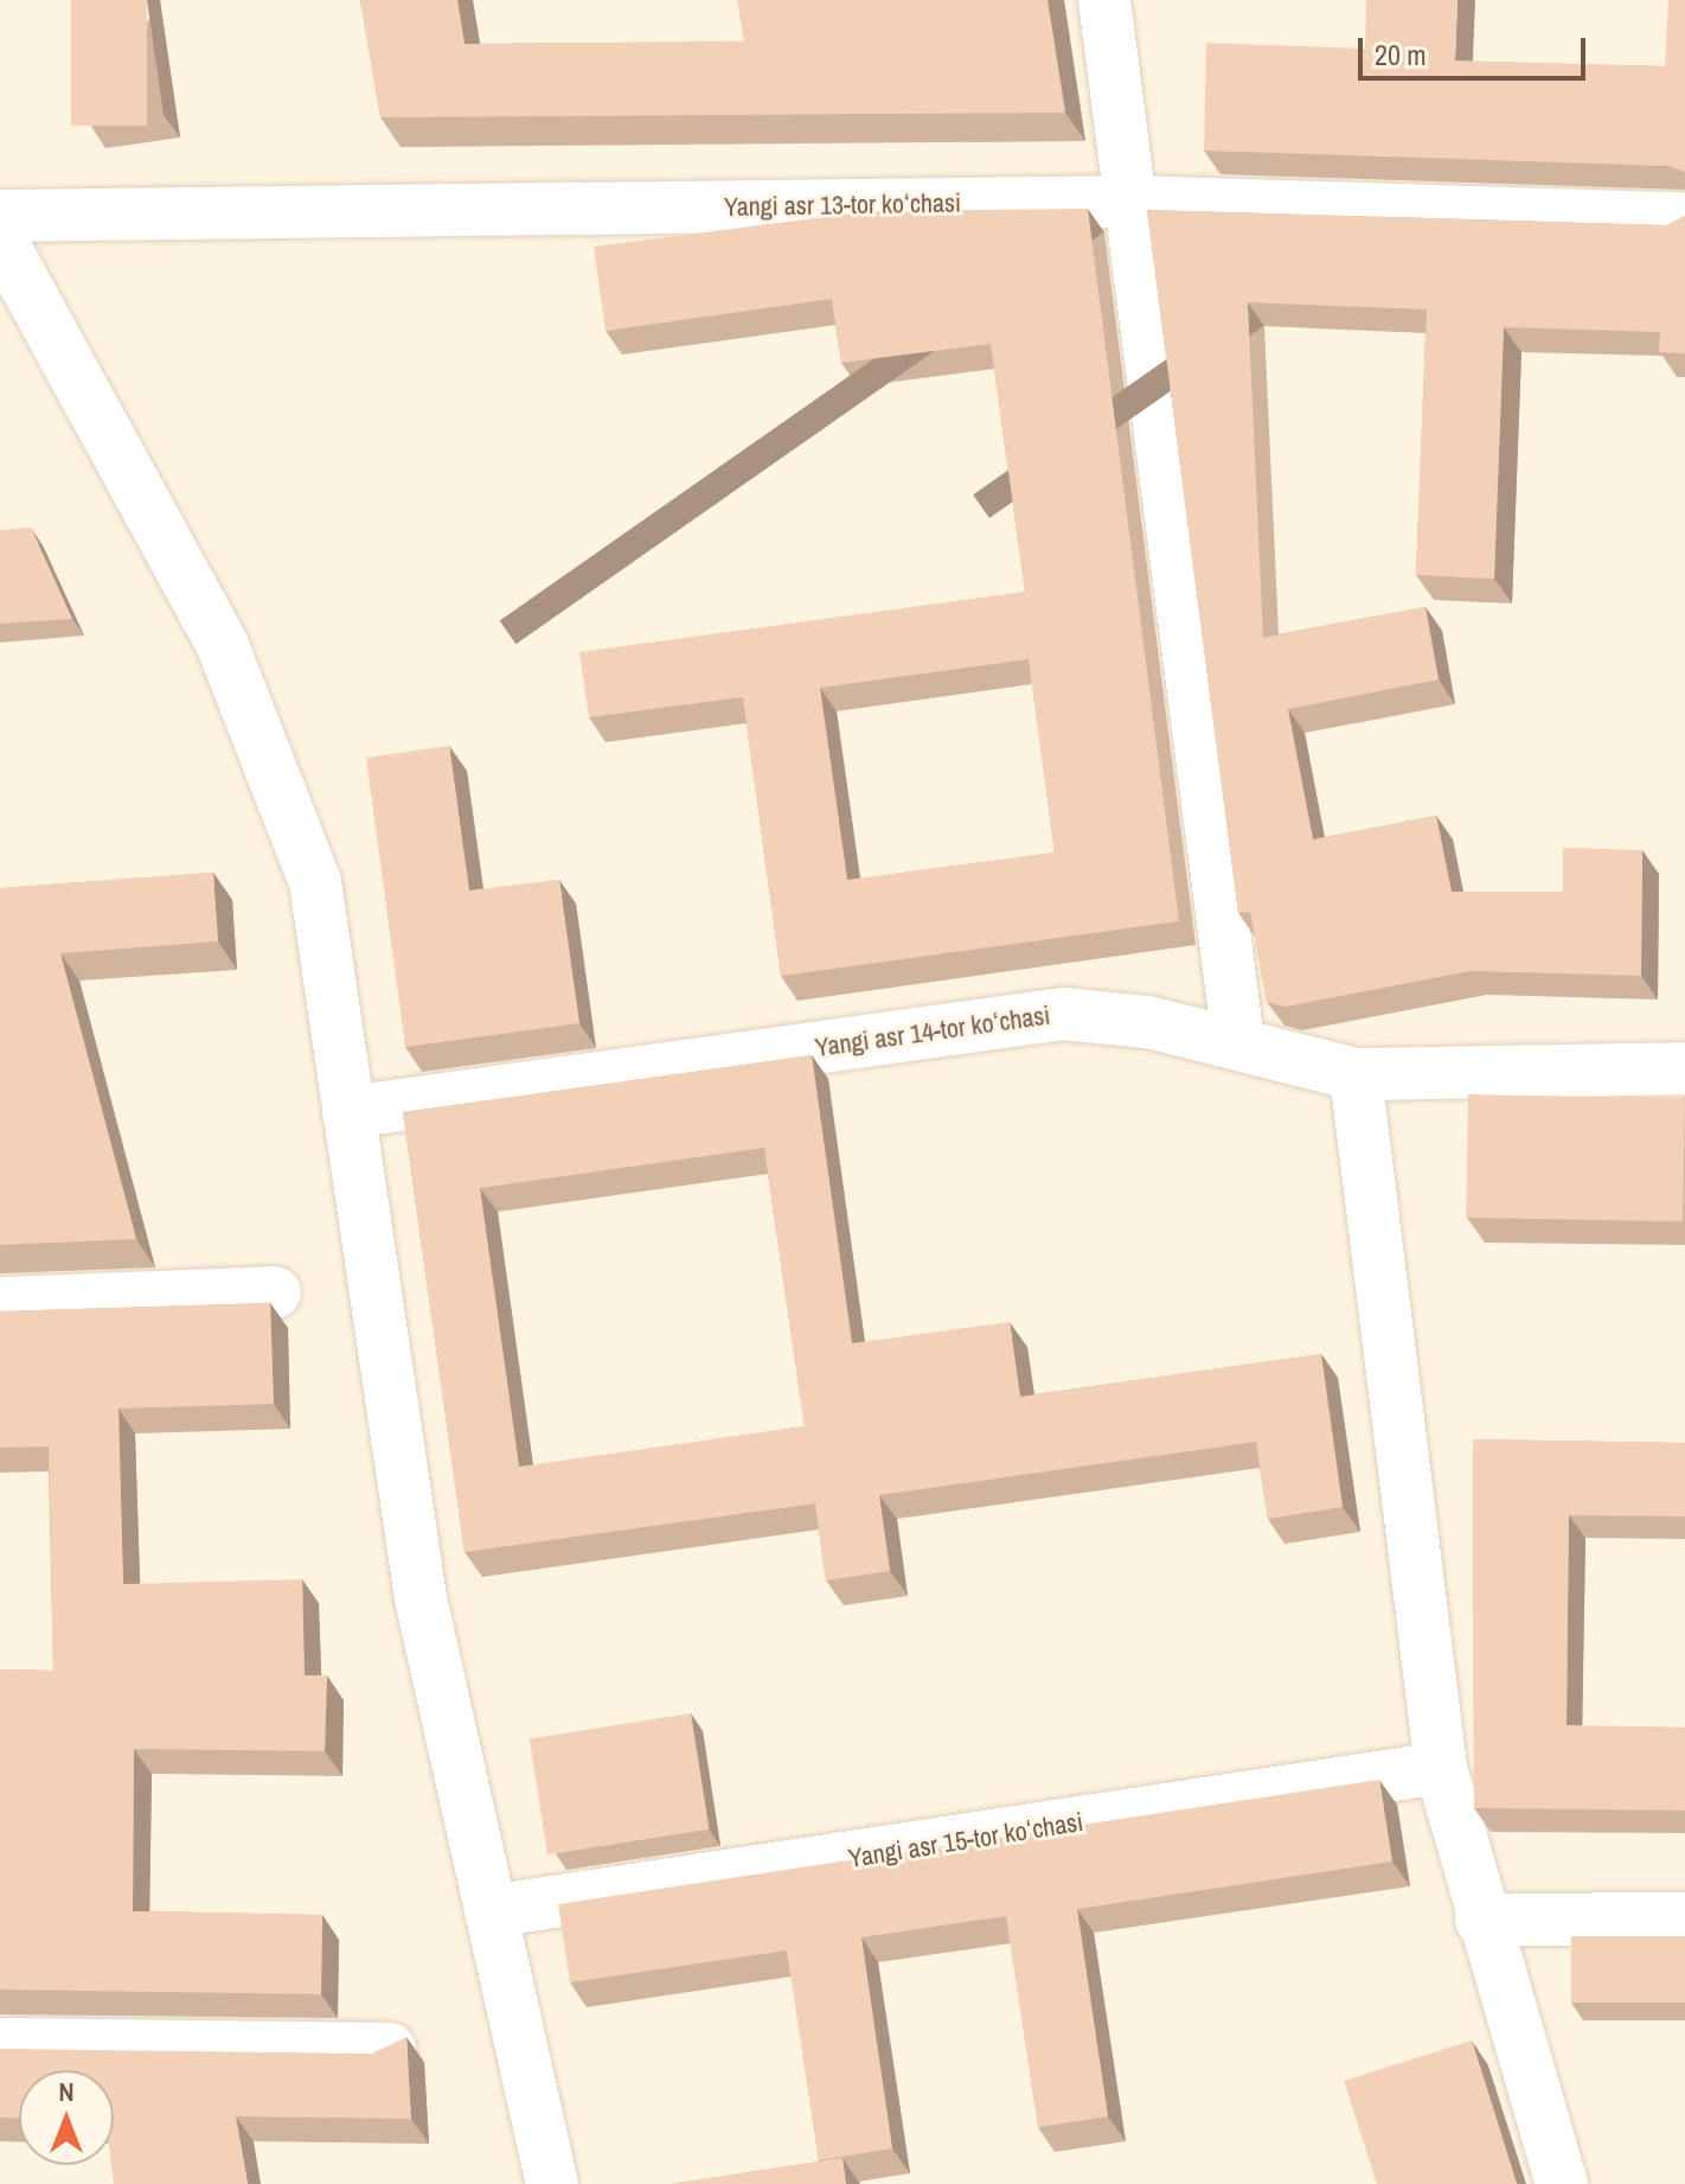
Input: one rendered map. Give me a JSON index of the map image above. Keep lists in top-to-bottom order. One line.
{"streets":{"street":["Yangi asr 13-tor koʻchasi","Yangi asr 14-tor koʻchasi","Yangi asr 15-tor koʻchasi"]},"scale_bar":"20 m","north":"top"}
